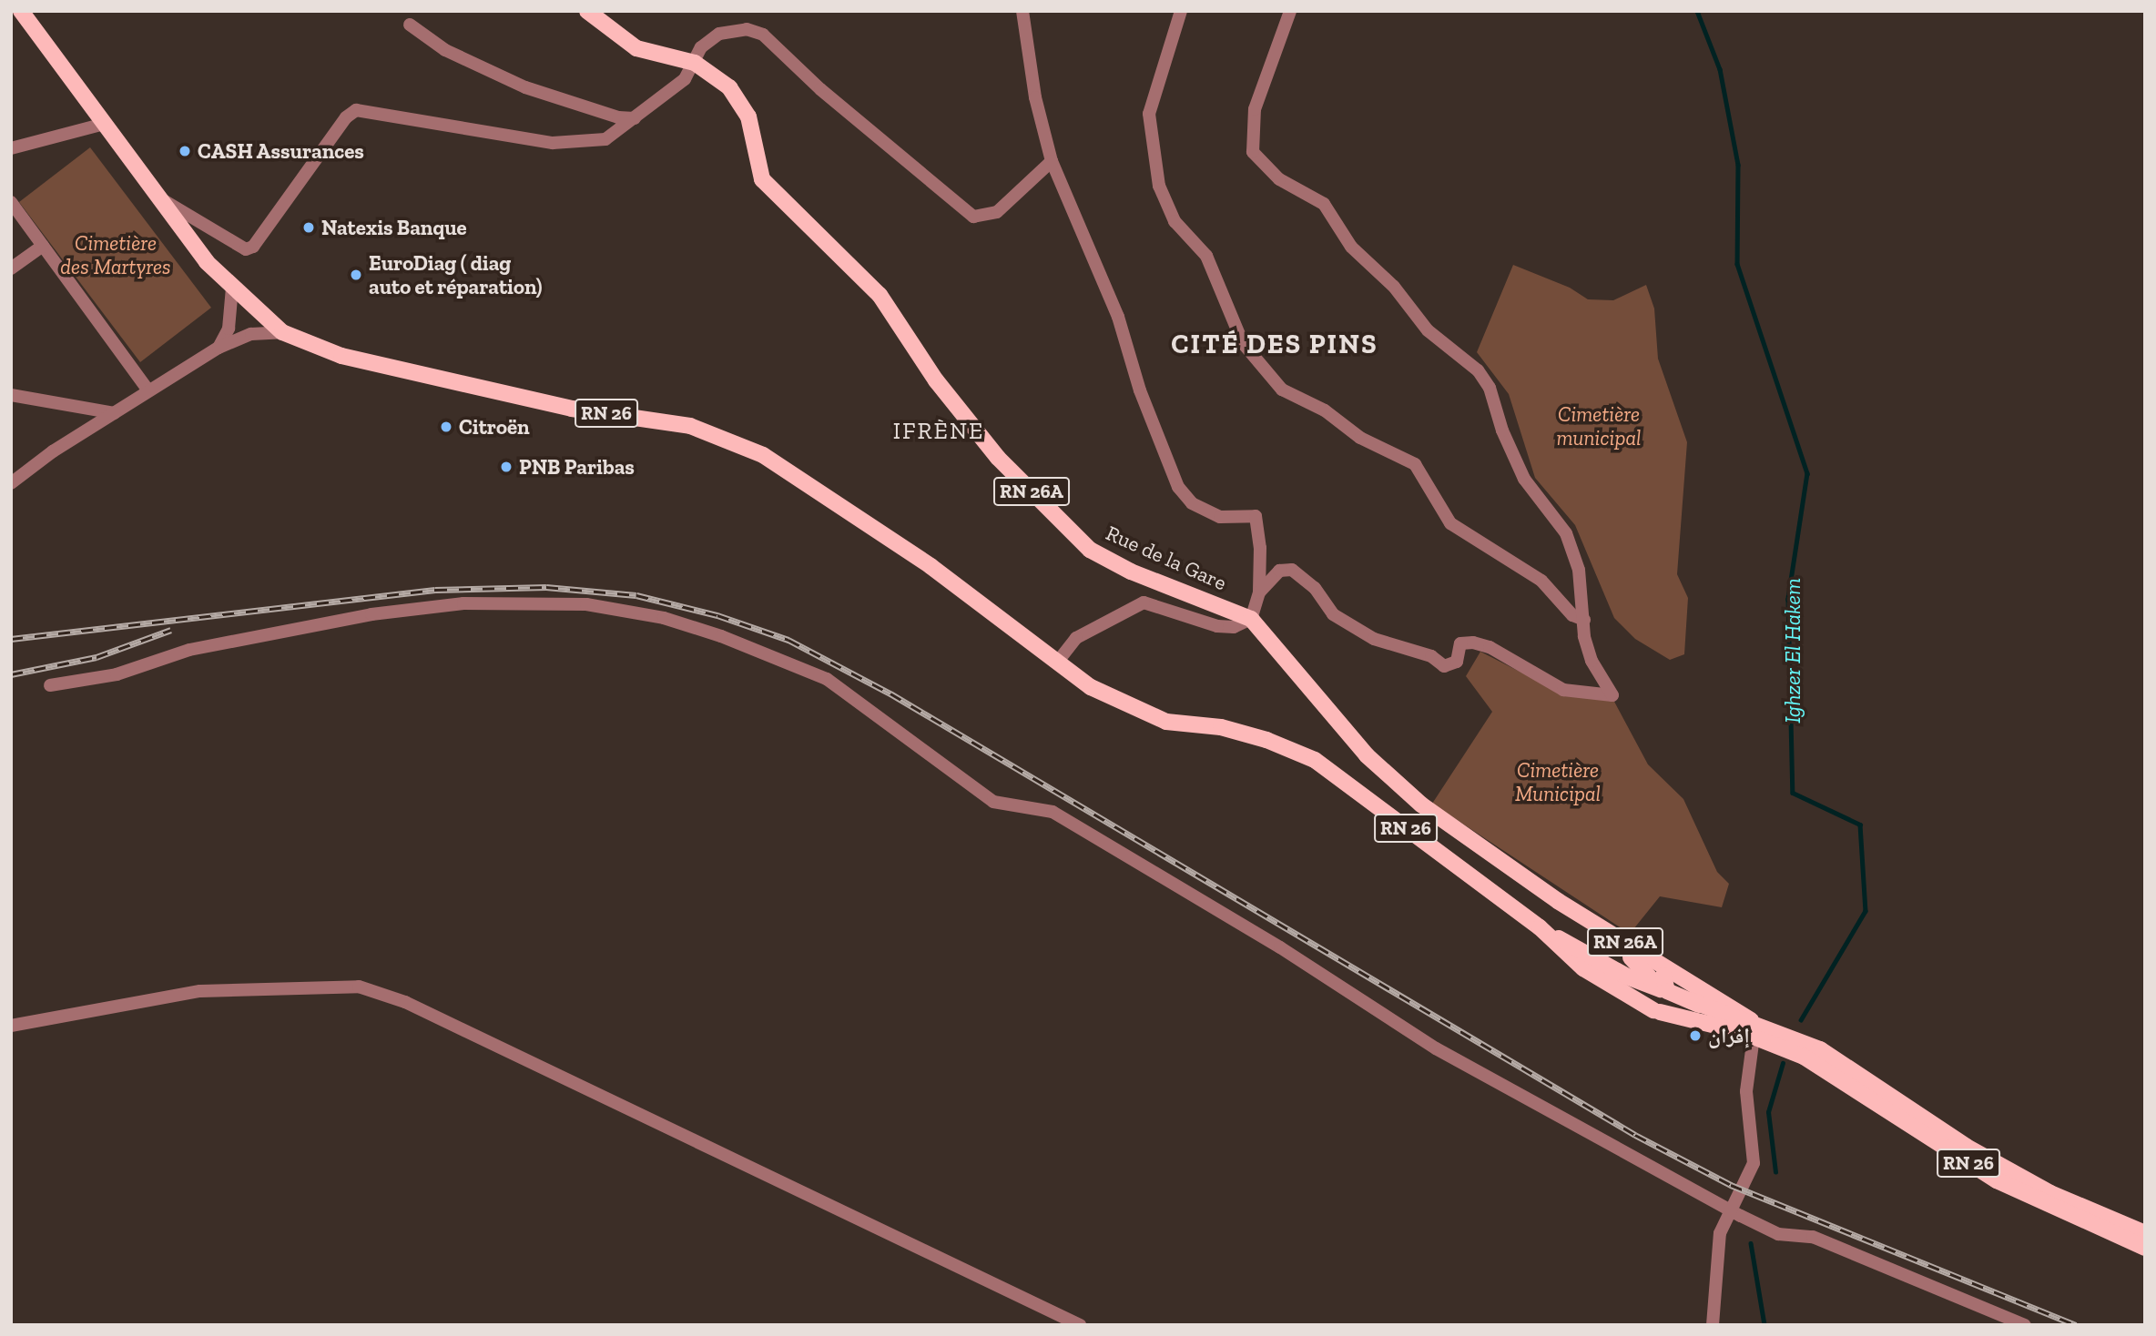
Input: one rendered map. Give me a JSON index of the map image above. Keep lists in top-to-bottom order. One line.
{"streets":{"main road":["RN 26","RN 26A","Rue de la Gare"]},"districts":["CITÉ DES PINS","IFRÈNE"],"water":["Ighzer El Hakem"],"parks":["Cimetière des Martyres","Cimetière municipal","Cimetière Municipal"],"places":["CASH Assurances","Natexis Banque","EuroDiag ( diag auto et réparation)","Citroën","PNB Paribas","إفران"]}
